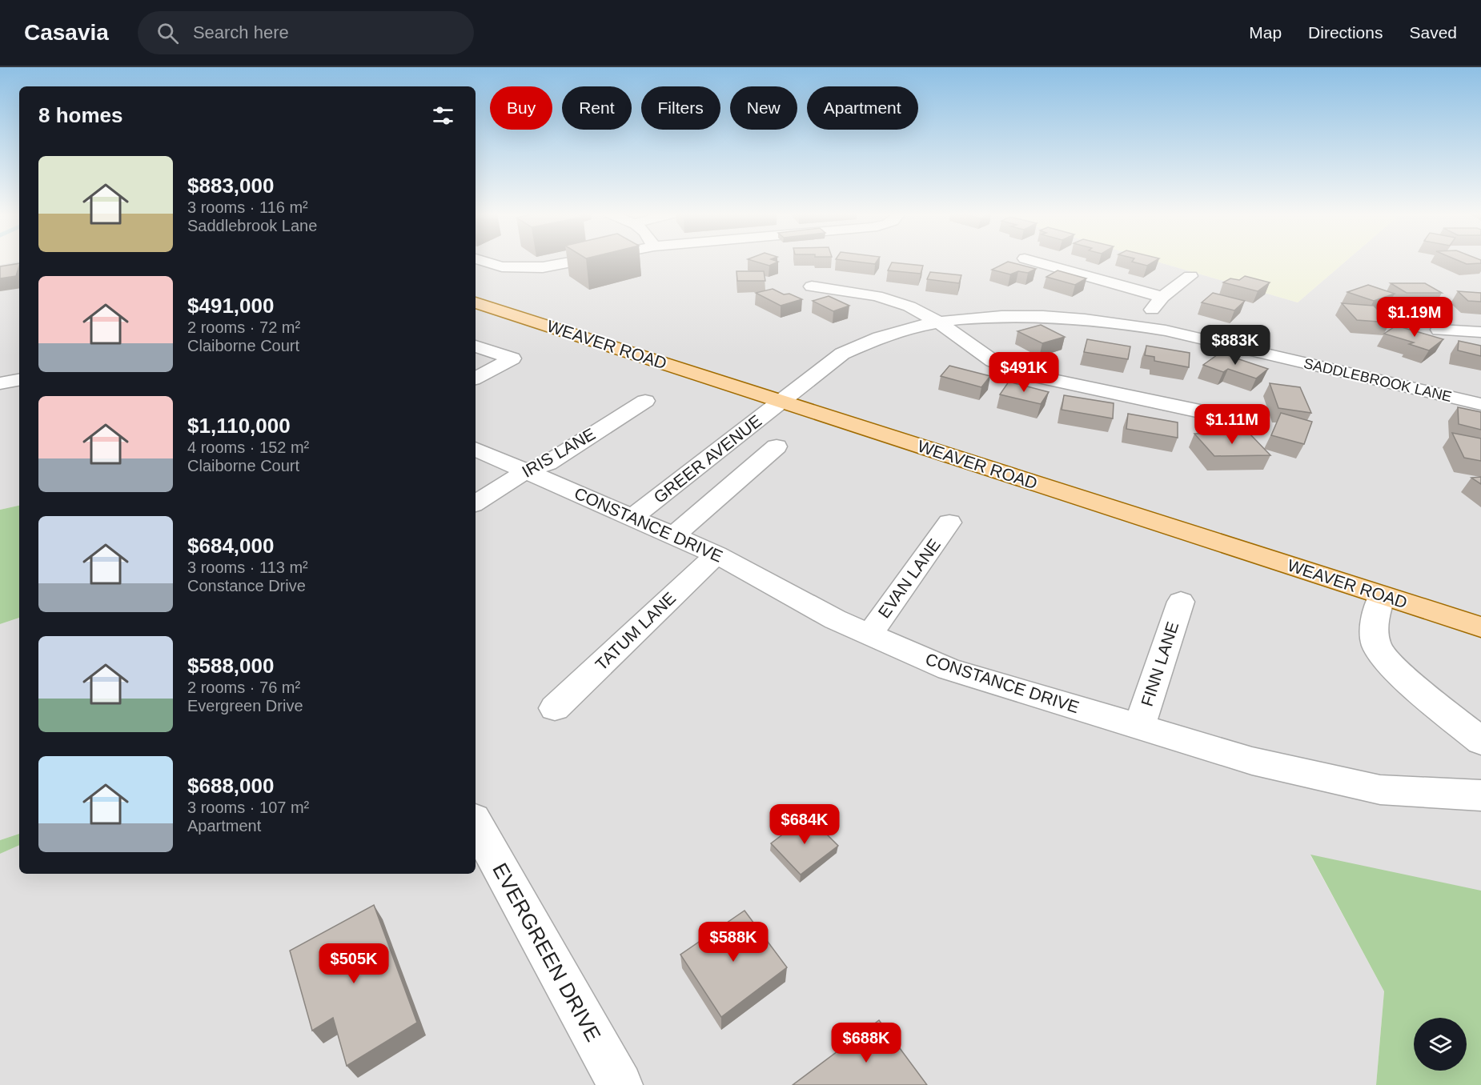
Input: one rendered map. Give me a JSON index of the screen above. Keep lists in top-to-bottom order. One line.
{"streets":{"main road":["WEAVER ROAD"],"street":["SADDLEBROOK LANE","IRIS LANE","GREER AVENUE","CONSTANCE DRIVE","EVAN LANE","TATUM LANE","FINN LANE","EVERGREEN DRIVE"]},"crossings":[["WEAVER ROAD","SADDLEBROOK LANE"],["WEAVER ROAD","GREER AVENUE"],["SADDLEBROOK LANE","GREER AVENUE"],["IRIS LANE","CONSTANCE DRIVE"],["GREER AVENUE","CONSTANCE DRIVE"],["CONSTANCE DRIVE","EVAN LANE"],["CONSTANCE DRIVE","TATUM LANE"],["CONSTANCE DRIVE","FINN LANE"]],"page":{"header":"Casavia","search":"Search here","nav":["Map","Directions","Saved"],"chip":["Buy","Rent","Filters","New","Apartment"],"heading":"8 homes","list":[{"name":"$883,000","note":"3 rooms · 116 m² · Saddlebrook Lane"},{"name":"$491,000","note":"2 rooms · 72 m² · Claiborne Court"},{"name":"$1,110,000","note":"4 rooms · 152 m² · Claiborne Court"},{"name":"$684,000","note":"3 rooms · 113 m² · Constance Drive"},{"name":"$588,000","note":"2 rooms · 76 m² · Evergreen Drive"},{"name":"$688,000","note":"3 rooms · 107 m² · Apartment"}],"price":["$1.19M","$883K","$491K","$1.11M","$684K","$588K","$505K","$688K"]}}
